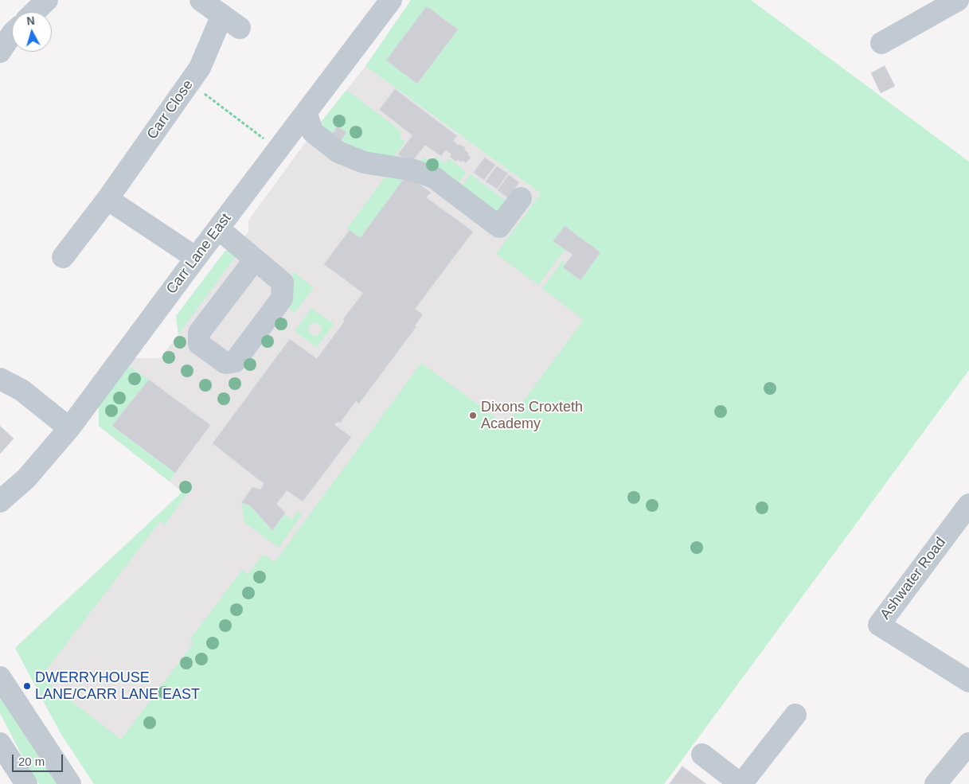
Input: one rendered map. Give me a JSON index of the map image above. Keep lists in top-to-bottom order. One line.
{"streets":{"street":["Carr Close","Carr Lane East","Ashwater Road"]},"places":["Dixons Croxteth Academy","DWERRYHOUSE LANE/CARR LANE EAST"],"scale_bar":"20 m","north":"top"}
